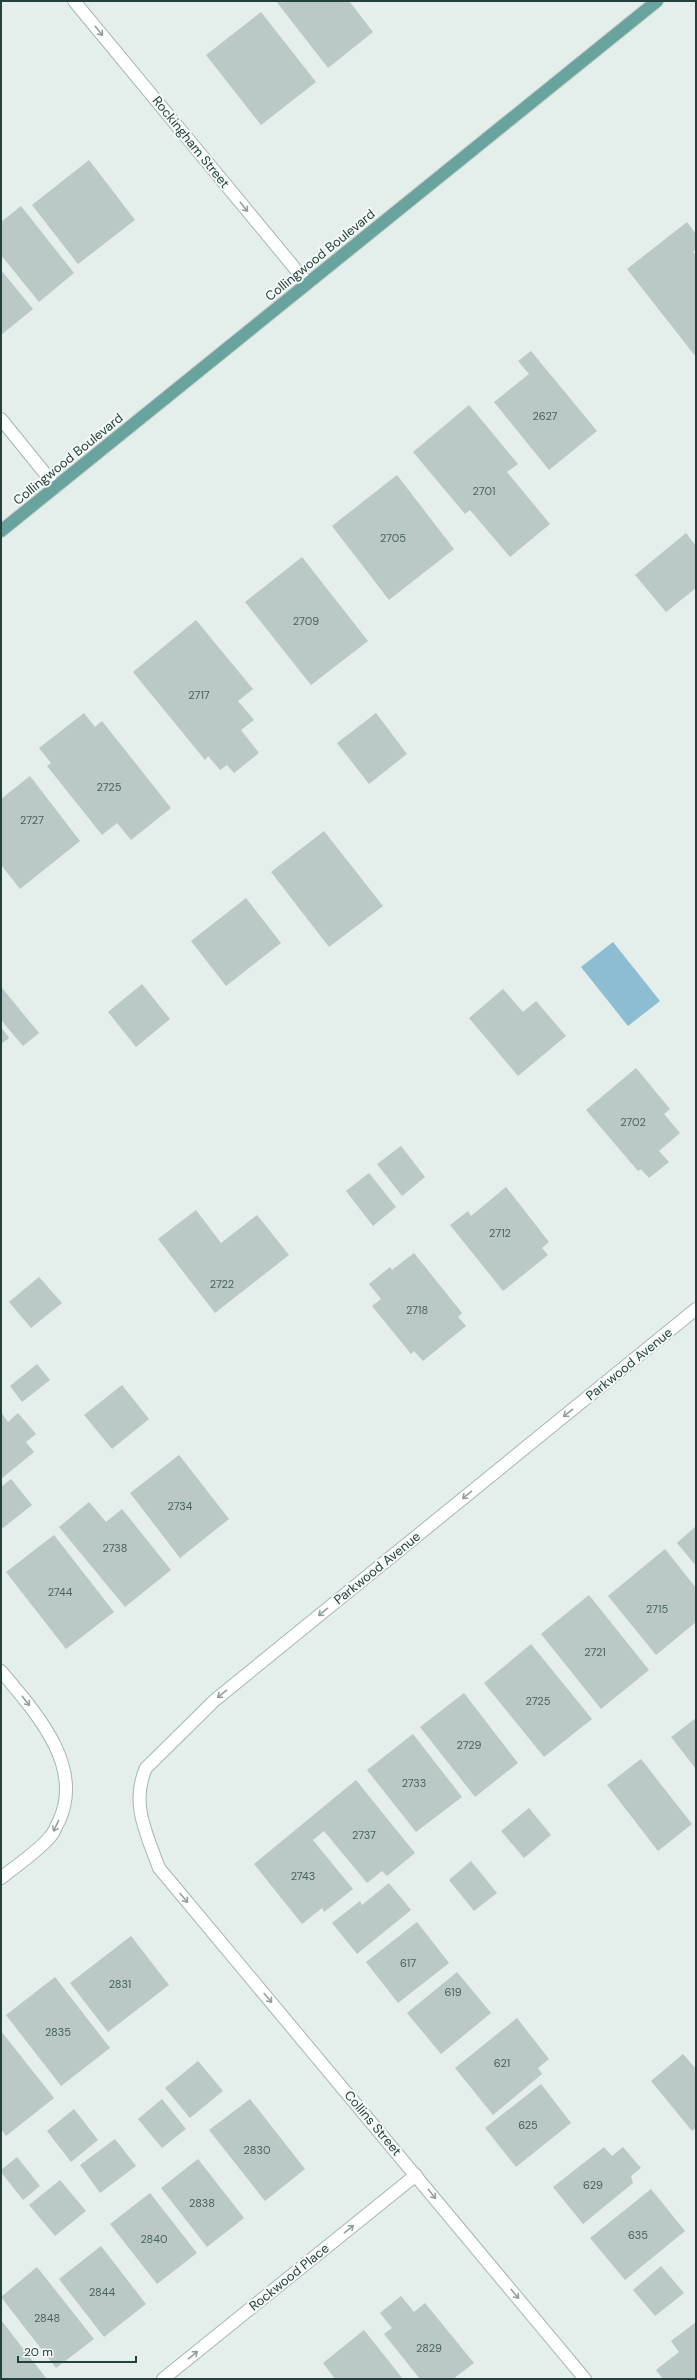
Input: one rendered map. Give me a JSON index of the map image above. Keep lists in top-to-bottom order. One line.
{"streets":{"main road":["Collingwood Boulevard"],"street":["Rockingham Street","Parkwood Avenue","Collins Street","Rockwood Place"]},"crossings":[["Rockingham Street","Collingwood Boulevard"],["Parkwood Avenue","Collins Street"],["Collins Street","Rockwood Place"]],"one_way":["Rockingham Street","Parkwood Avenue","Collins Street","Rockwood Place"],"house_numbers":["2627","2701","2705","2709","2717","2725","2727","2702","2712","2722","2718","2734","2738","2744","2715","2721","2725","2729","2733","2737","2743","617","2831","619","2835","621","625","2830","629","2838","635","2840","2844","2848","2829"],"scale_bar":"20 m"}
